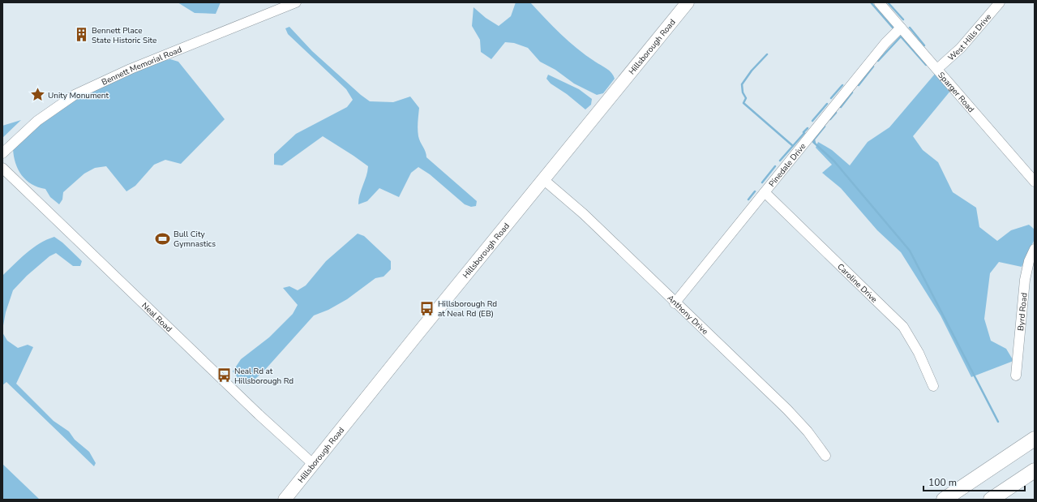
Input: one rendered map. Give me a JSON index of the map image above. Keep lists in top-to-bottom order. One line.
{"streets":{"main road":["Hillsborough Road"],"street":["West Hills Drive","Bennett Memorial Road","Sparger Road","Pinedale Drive","Caroline Drive","Byrd Road","Anthony Drive","Neal Road"]},"crossings":[["West Hills Drive","Sparger Road"],["Hillsborough Road","Anthony Drive"],["Hillsborough Road","Neal Road"],["Sparger Road","Pinedale Drive"],["Pinedale Drive","Caroline Drive"],["Pinedale Drive","Anthony Drive"]],"places":{"building":["Bennett Place State Historic Site"],"place":["Unity Monument"],"sports":["Bull City Gymnastics"],"bus stop":["Hillsborough Rd at Neal Rd (EB)","Neal Rd at Hillsborough Rd"]},"scale_bar":"100 m"}
